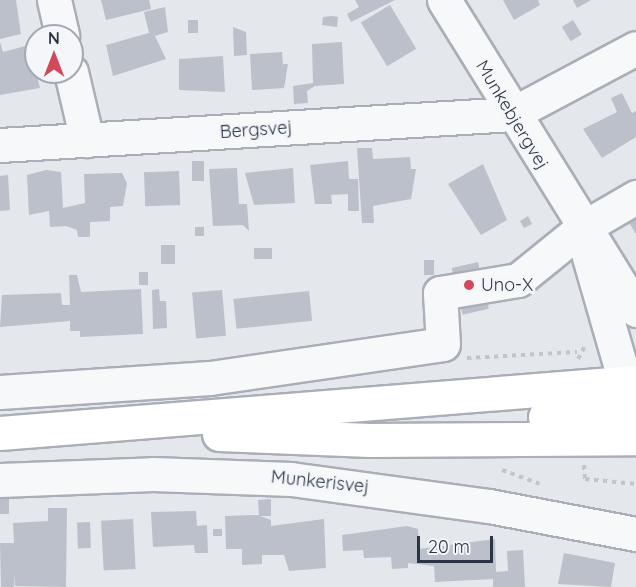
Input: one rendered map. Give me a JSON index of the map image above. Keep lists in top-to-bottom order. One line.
{"streets":{"street":["Munkebjergvej","Bergsvej","Munkerisvej"]},"crossings":[["Munkebjergvej","Bergsvej"]],"places":["Uno-X"],"scale_bar":"20 m","north":"top"}
